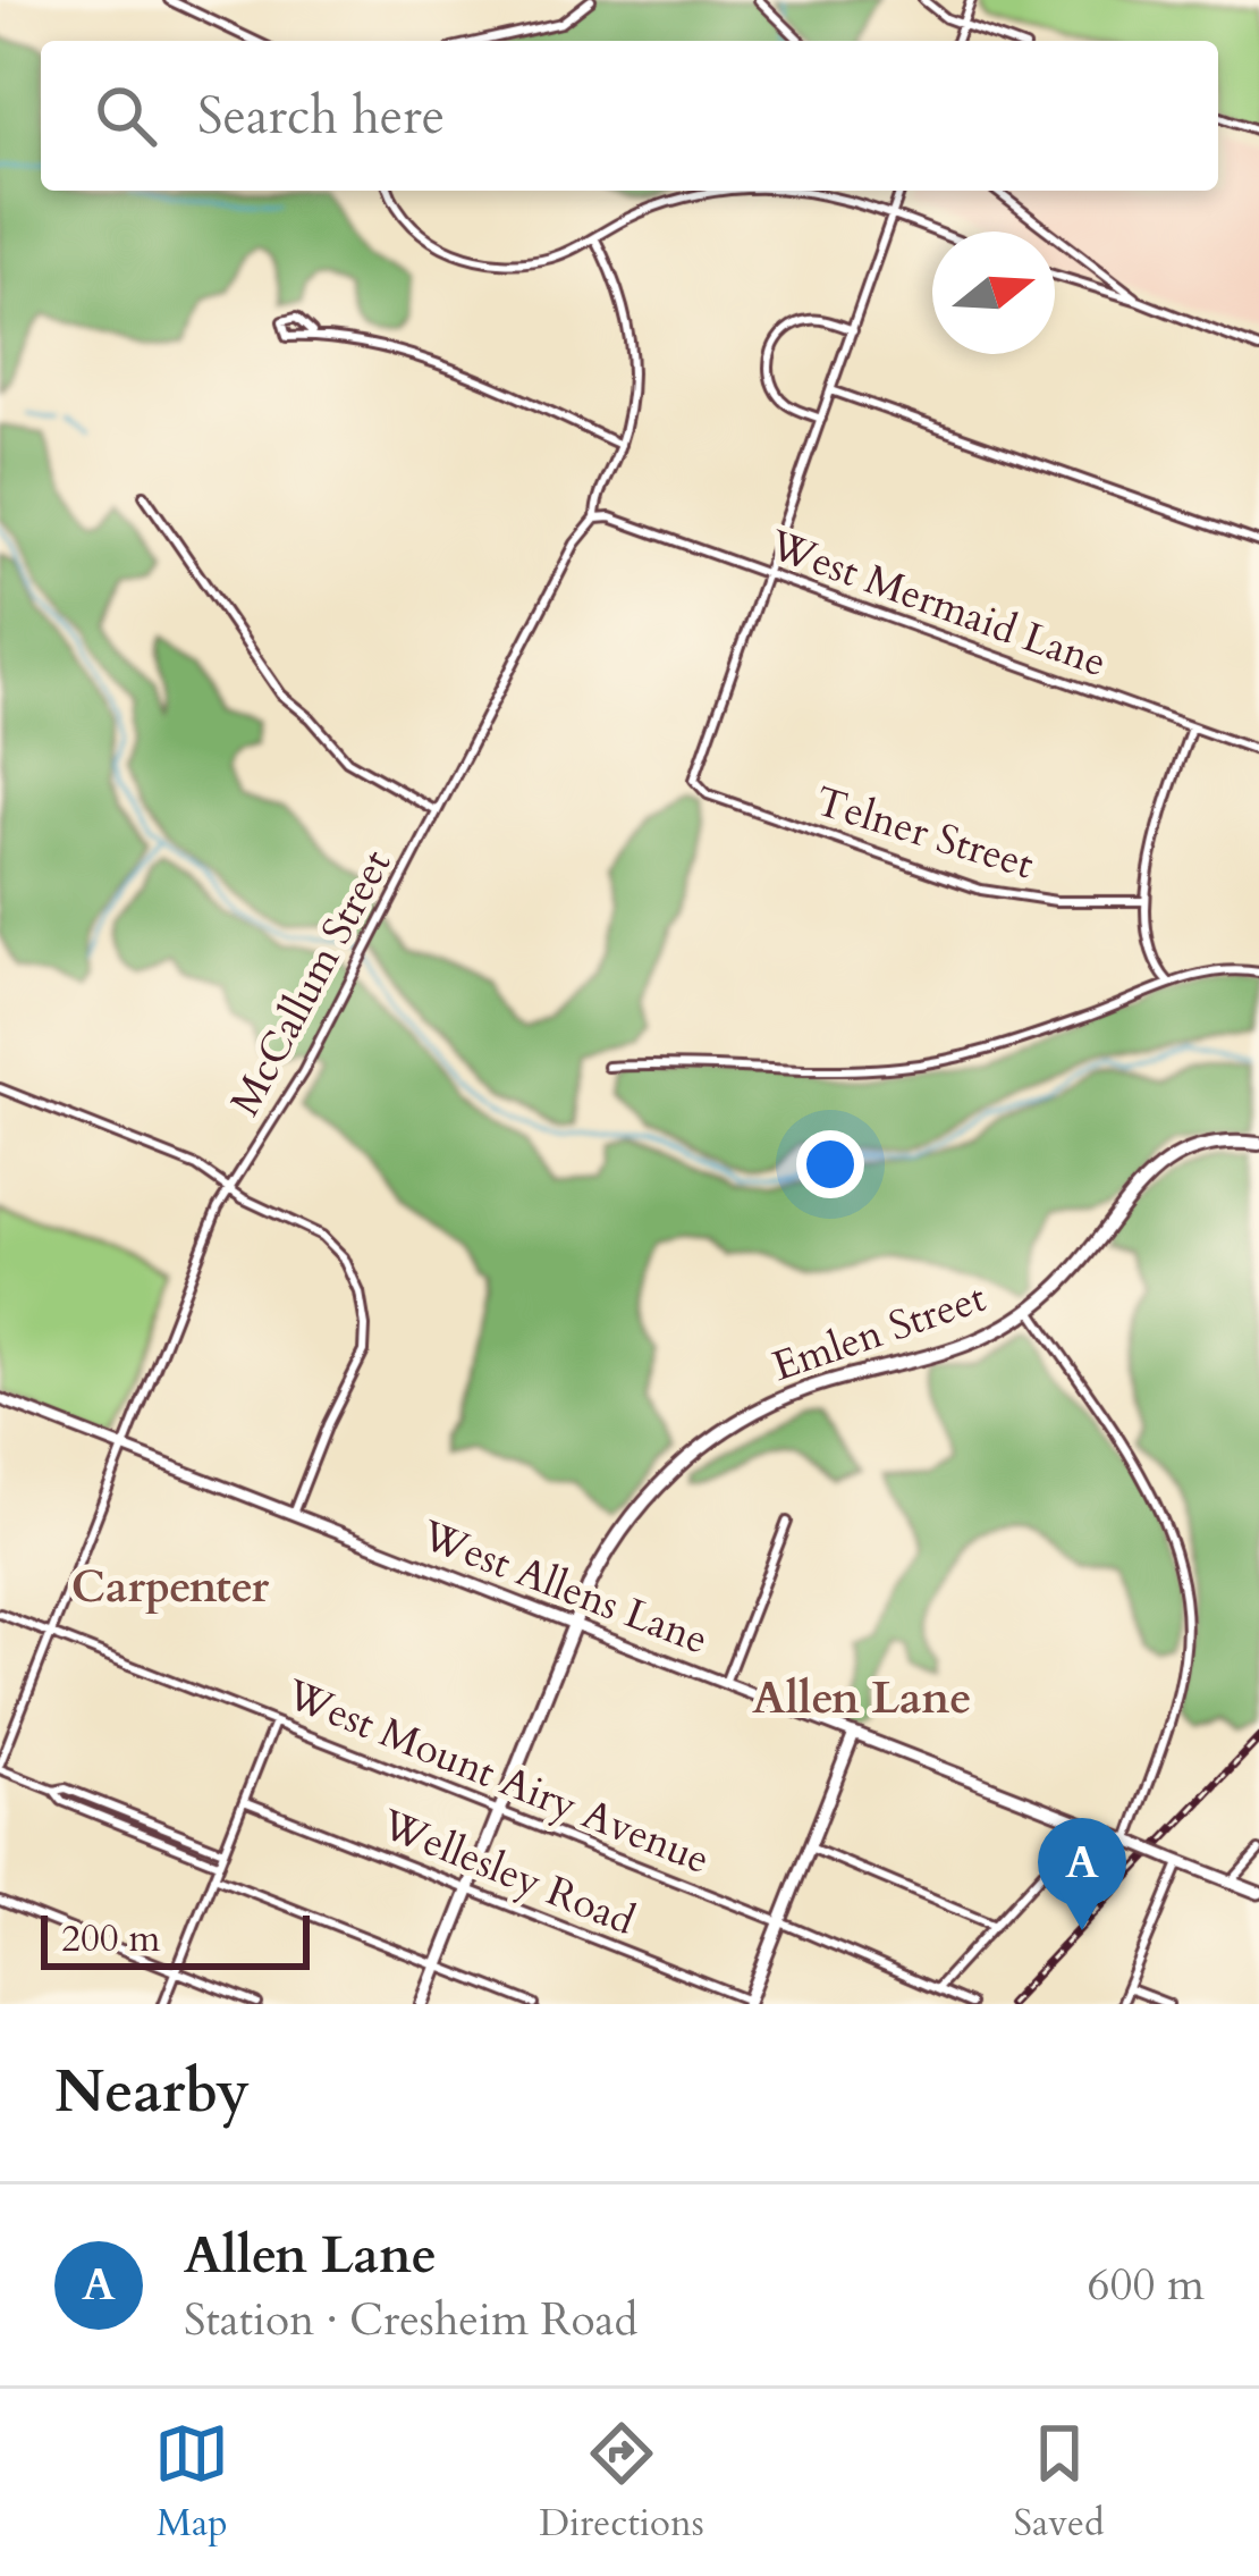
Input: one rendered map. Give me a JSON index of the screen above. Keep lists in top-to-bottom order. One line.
{"streets":{"main road":["Emlen Street","West Allens Lane"],"street":["West Mermaid Lane","Telner Street","McCallum Street","West Mount Airy Avenue","Wellesley Road"]},"crossings":[["West Mermaid Lane","Telner Street"],["West Mermaid Lane","McCallum Street"],["McCallum Street","West Allens Lane"],["McCallum Street","West Mount Airy Avenue"],["Emlen Street","West Allens Lane"],["Emlen Street","West Mount Airy Avenue"],["Emlen Street","Wellesley Road"]],"districts":["Carpenter","Allen Lane"],"scale_bar":"200 m","north":"right","page":{"search":"Search here","pins":"A","scale":"200 m","heading":"Nearby","list":[{"mark":"A","name":"Allen Lane","note":"Station · Cresheim Road","value":"600 m"}],"nav":["Map","Directions","Saved"]}}
